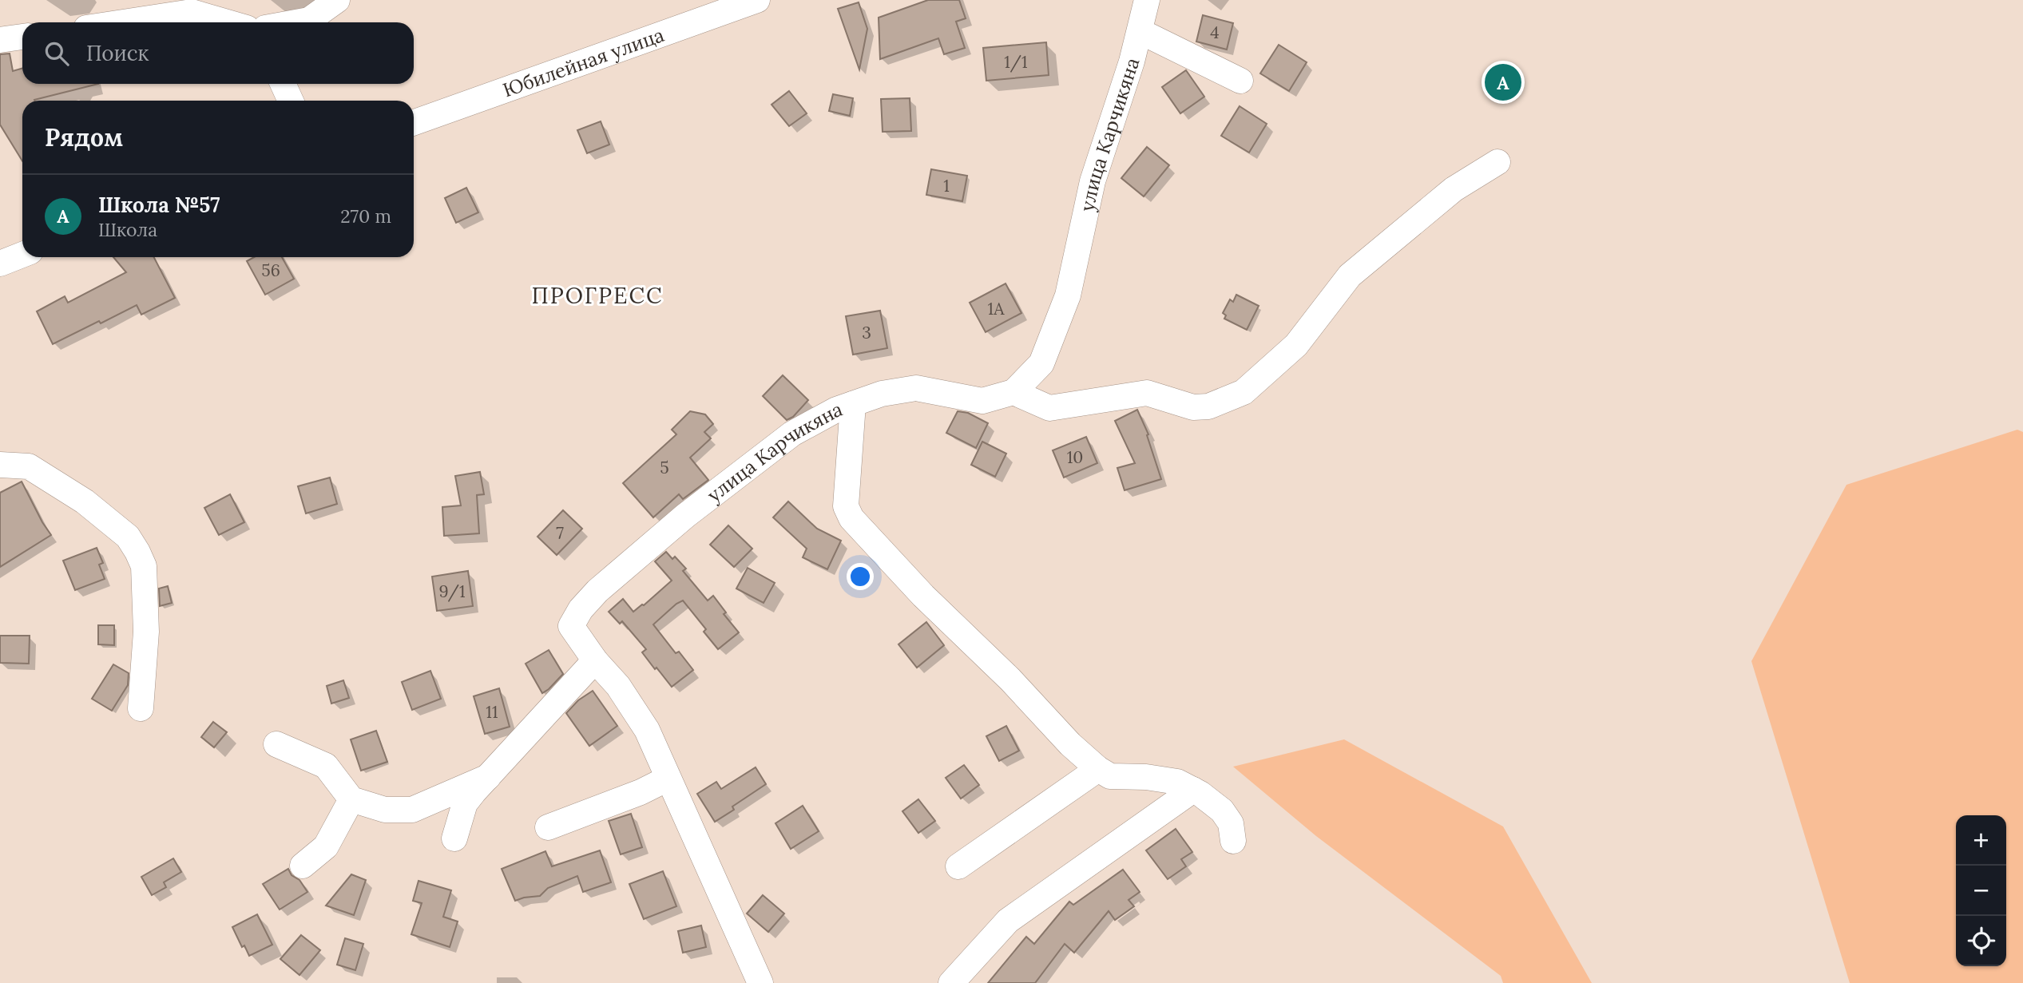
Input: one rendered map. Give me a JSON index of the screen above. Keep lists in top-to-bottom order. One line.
{"streets":{"street":["Юбилейная улица","улица Карчикяна"]},"districts":["ПРОГРЕСС"],"house_numbers":["4","1/1","1","56","1А","3","10","5","7","9/1","11"],"page":{"search":"Поиск","pins":"A","heading":"Рядом","list":[{"mark":"A","name":"Школа №57","note":"Школа","value":"270 m"}],"map_buttons":["+","−"]}}
